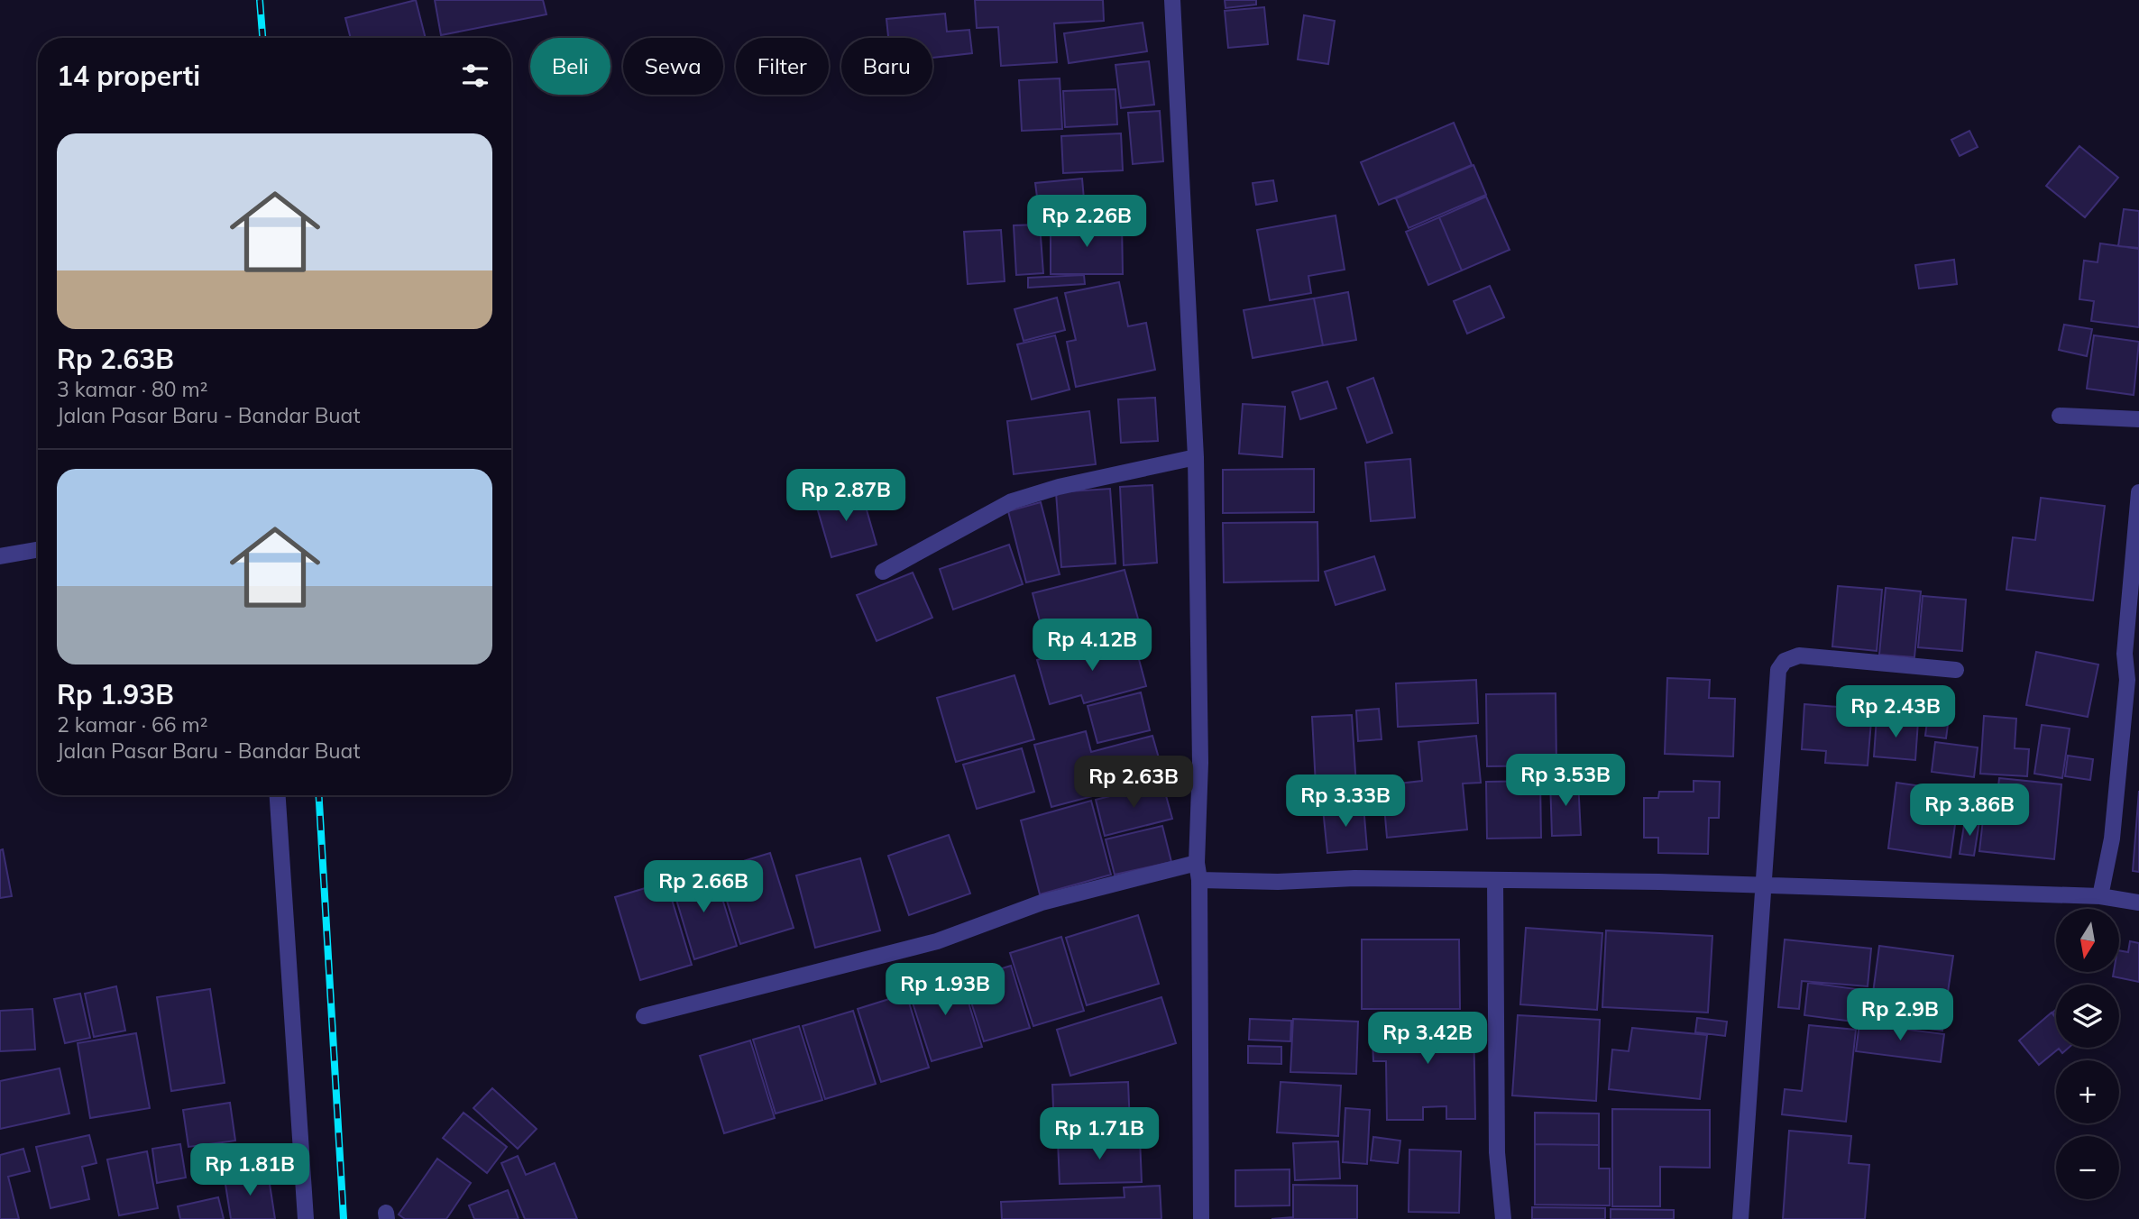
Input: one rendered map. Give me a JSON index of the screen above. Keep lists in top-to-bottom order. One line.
{"north":"bottom","page":{"chip":["Beli","Sewa","Filter","Baru"],"heading":"14 properti","list":[{"name":"Rp 2.63B","note":"3 kamar · 80 m² · Jalan Pasar Baru - Bandar Buat"},{"name":"Rp 1.93B","note":"2 kamar · 66 m² · Jalan Pasar Baru - Bandar Buat"}],"price":["Rp 2.26B","Rp 2.87B","Rp 4.12B","Rp 2.43B","Rp 3.53B","Rp 2.63B","Rp 3.33B","Rp 3.86B","Rp 2.66B","Rp 1.93B","Rp 2.9B","Rp 3.42B","Rp 1.71B","Rp 1.81B"],"map_buttons":["+","−"]}}
